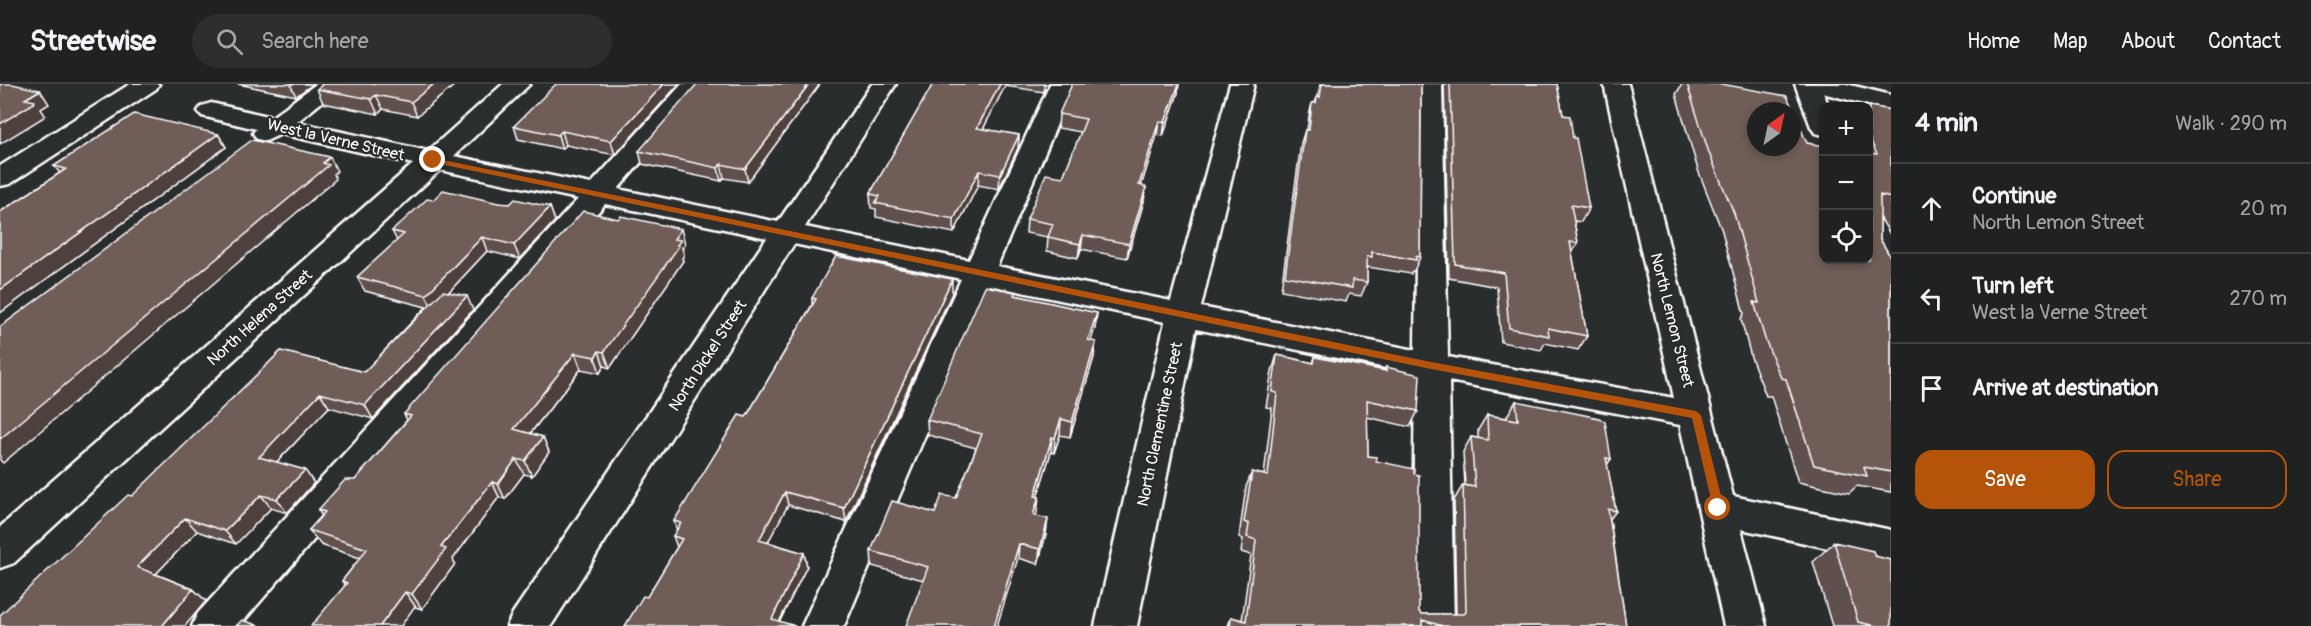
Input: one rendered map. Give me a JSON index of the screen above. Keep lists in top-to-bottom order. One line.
{"streets":{"street":["West la Verne Street","North Helena Street","North Lemon Street","North Dickel Street","North Clementine Street"]},"crossings":[["West la Verne Street","North Helena Street"],["West la Verne Street","North Lemon Street"],["West la Verne Street","North Dickel Street"],["West la Verne Street","North Clementine Street"]],"north":"top right","page":{"header":"Streetwise","search":"Search here","nav":["Home","Map","About","Contact"],"heading":["4 min","Walk · 290 m"],"map_buttons":["+","−"],"list":[["Continue","North Lemon Street","20 m"],["Turn left","West la Verne Street","270 m"],"Arrive at destination"],"buttons":["Save","Share"]}}
